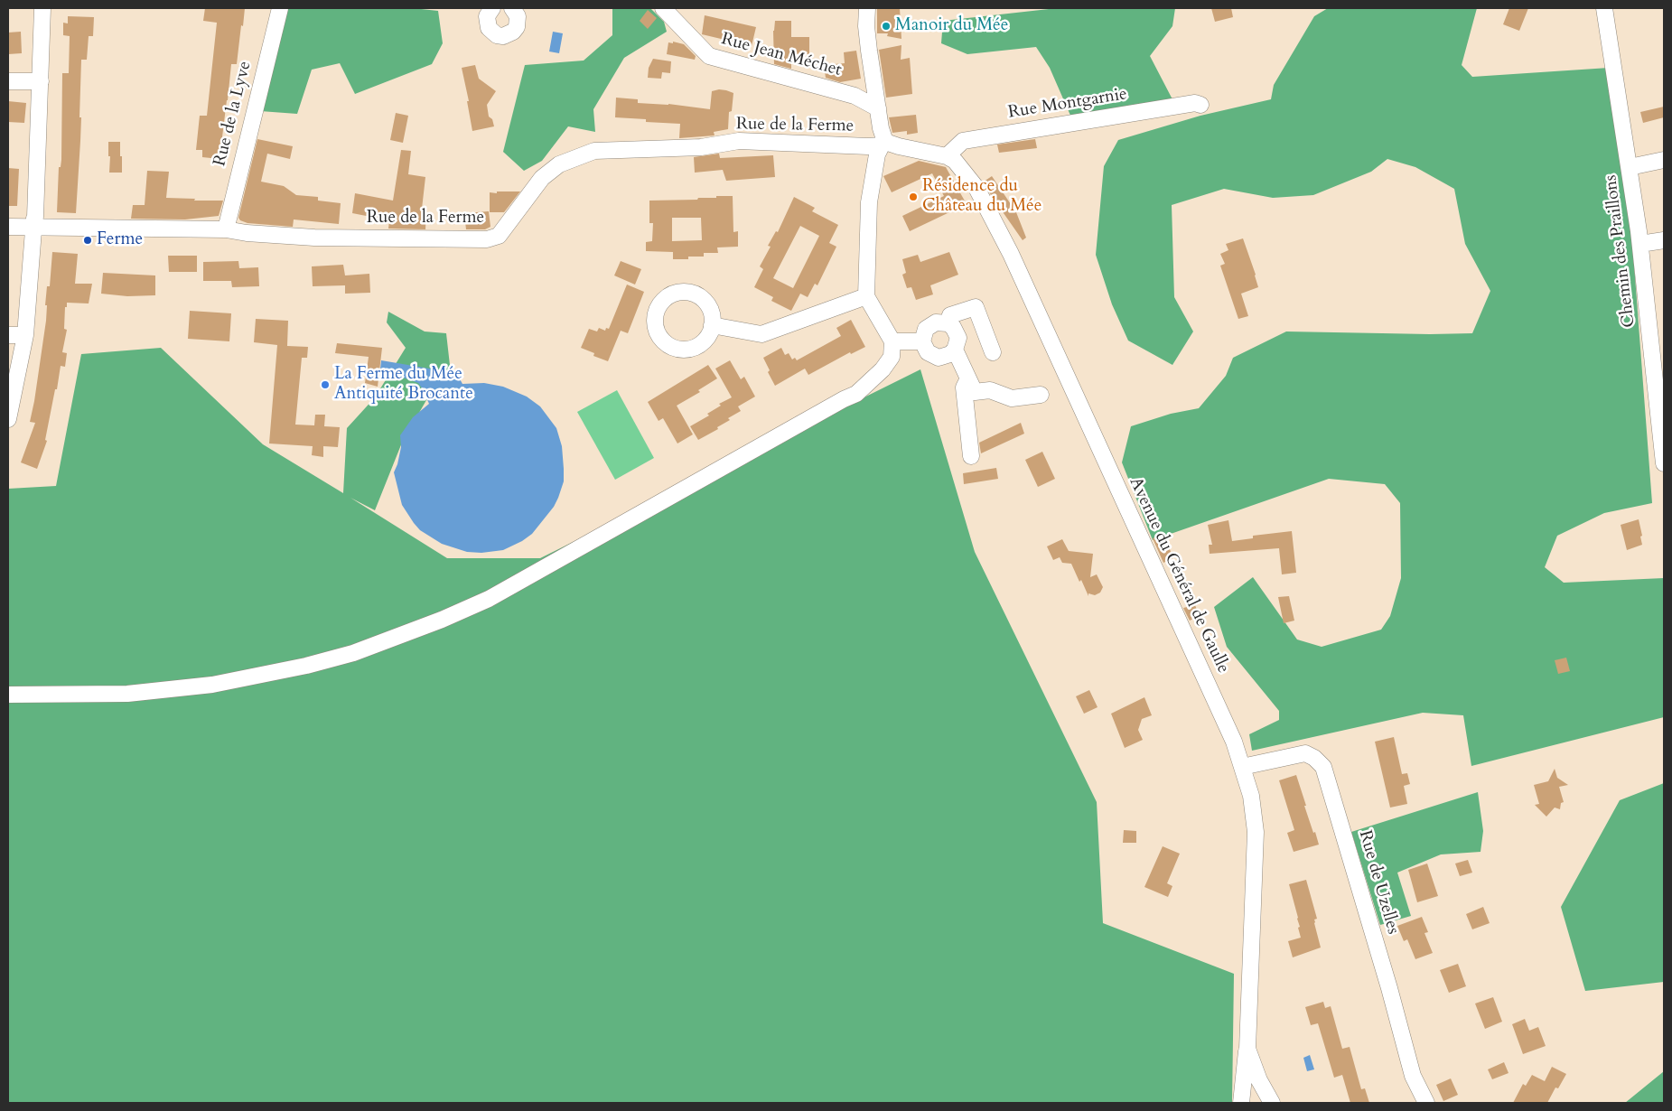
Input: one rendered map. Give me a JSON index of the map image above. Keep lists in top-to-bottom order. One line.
{"streets":{"street":["Rue Jean Méchet","Rue Montgarnie","Rue de la Lyve","Rue de la Ferme","Chemin des Praillons","Avenue du Général de Gaulle","Rue de Uzelles"]},"crossings":[["Rue Montgarnie","Avenue du Général de Gaulle"],["Rue de la Lyve","Rue de la Ferme"],["Rue de la Ferme","Avenue du Général de Gaulle"],["Avenue du Général de Gaulle","Rue de Uzelles"]],"places":["Manoir du Mée","Résidence du Château du Mée","Ferme","La Ferme du Mée Antiquité Brocante"]}
